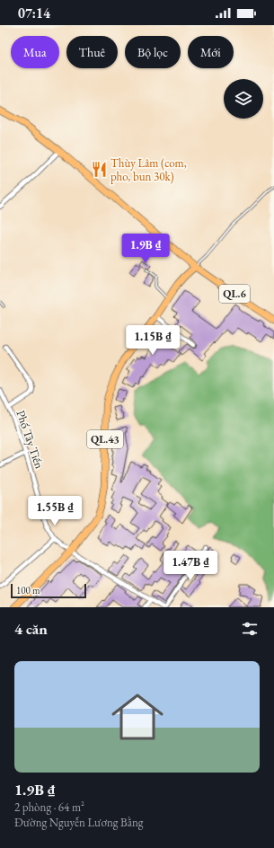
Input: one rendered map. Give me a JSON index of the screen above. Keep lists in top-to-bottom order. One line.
{"streets":{"highway":["QL.6","QL.43"],"street":["Phố Tây Tiến"]},"crossings":[["QL.6","QL.43"]],"places":{"restaurant":["Thùy Lâm (com, pho, bun 30k)"]},"scale_bar":"100 m","page":{"status":"07:14","chip":["Mua","Thuê","Bộ lọc","Mới"],"price":["1.9B ₫","1.15B ₫","1.55B ₫","1.47B ₫"],"scale":"100 m","heading":"4 căn","list":[{"name":"1.9B ₫","note":"2 phòng · 64 m² · Đường Nguyễn Lương Bằng"}]}}
